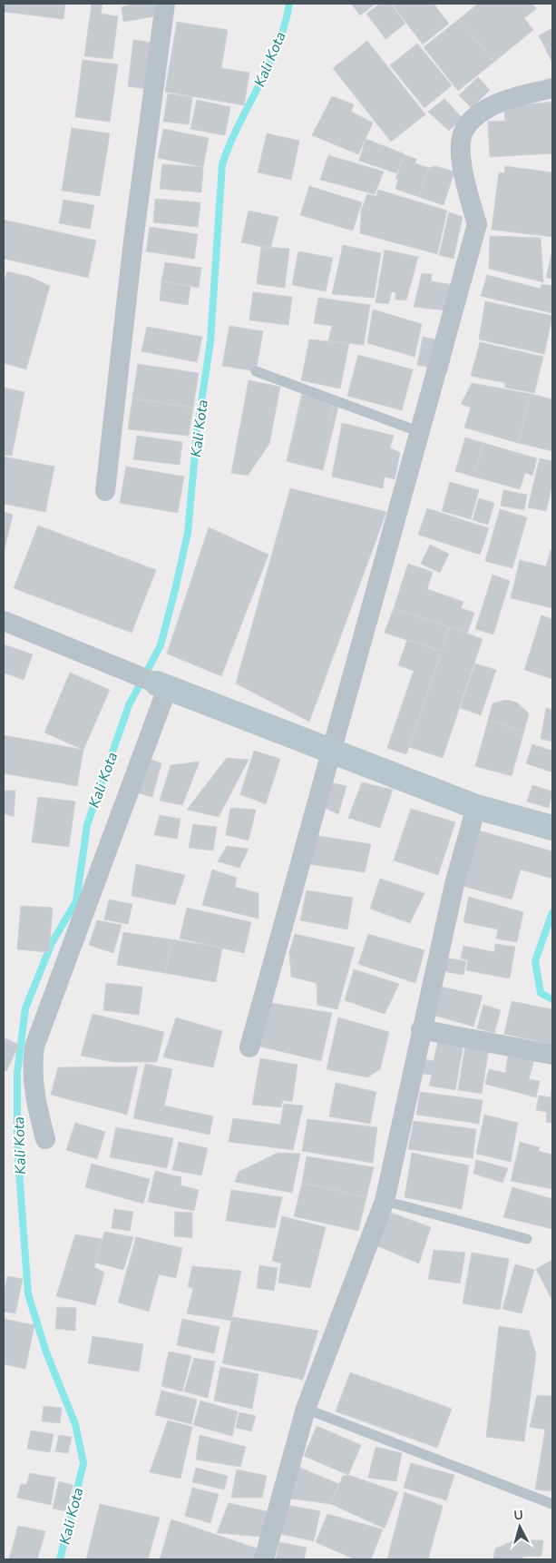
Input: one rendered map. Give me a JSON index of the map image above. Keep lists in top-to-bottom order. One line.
{"water":["Kali Kota"],"north":"top"}
